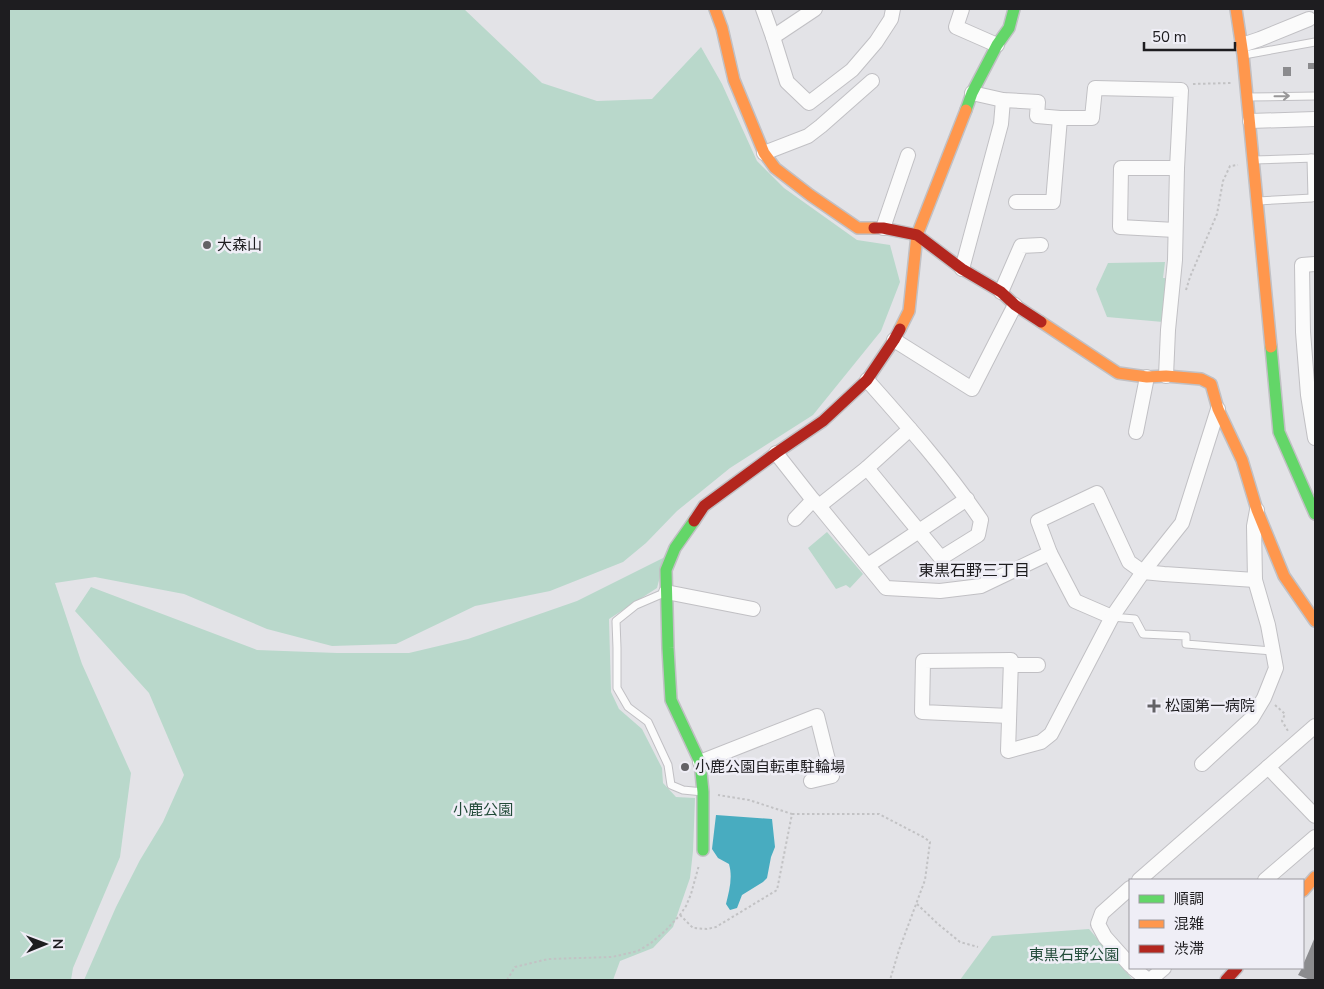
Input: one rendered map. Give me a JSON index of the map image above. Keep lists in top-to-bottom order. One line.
{"districts":["東黒石野三丁目"],"parks":["小鹿公園","東黒石野公園"],"places":{"other":["大森山","小鹿公園自転車駐輪場"],"health":["松園第一病院"]},"legend":["順調","混雑","渋滞"],"scale_bar":"50 m","north":"right"}
